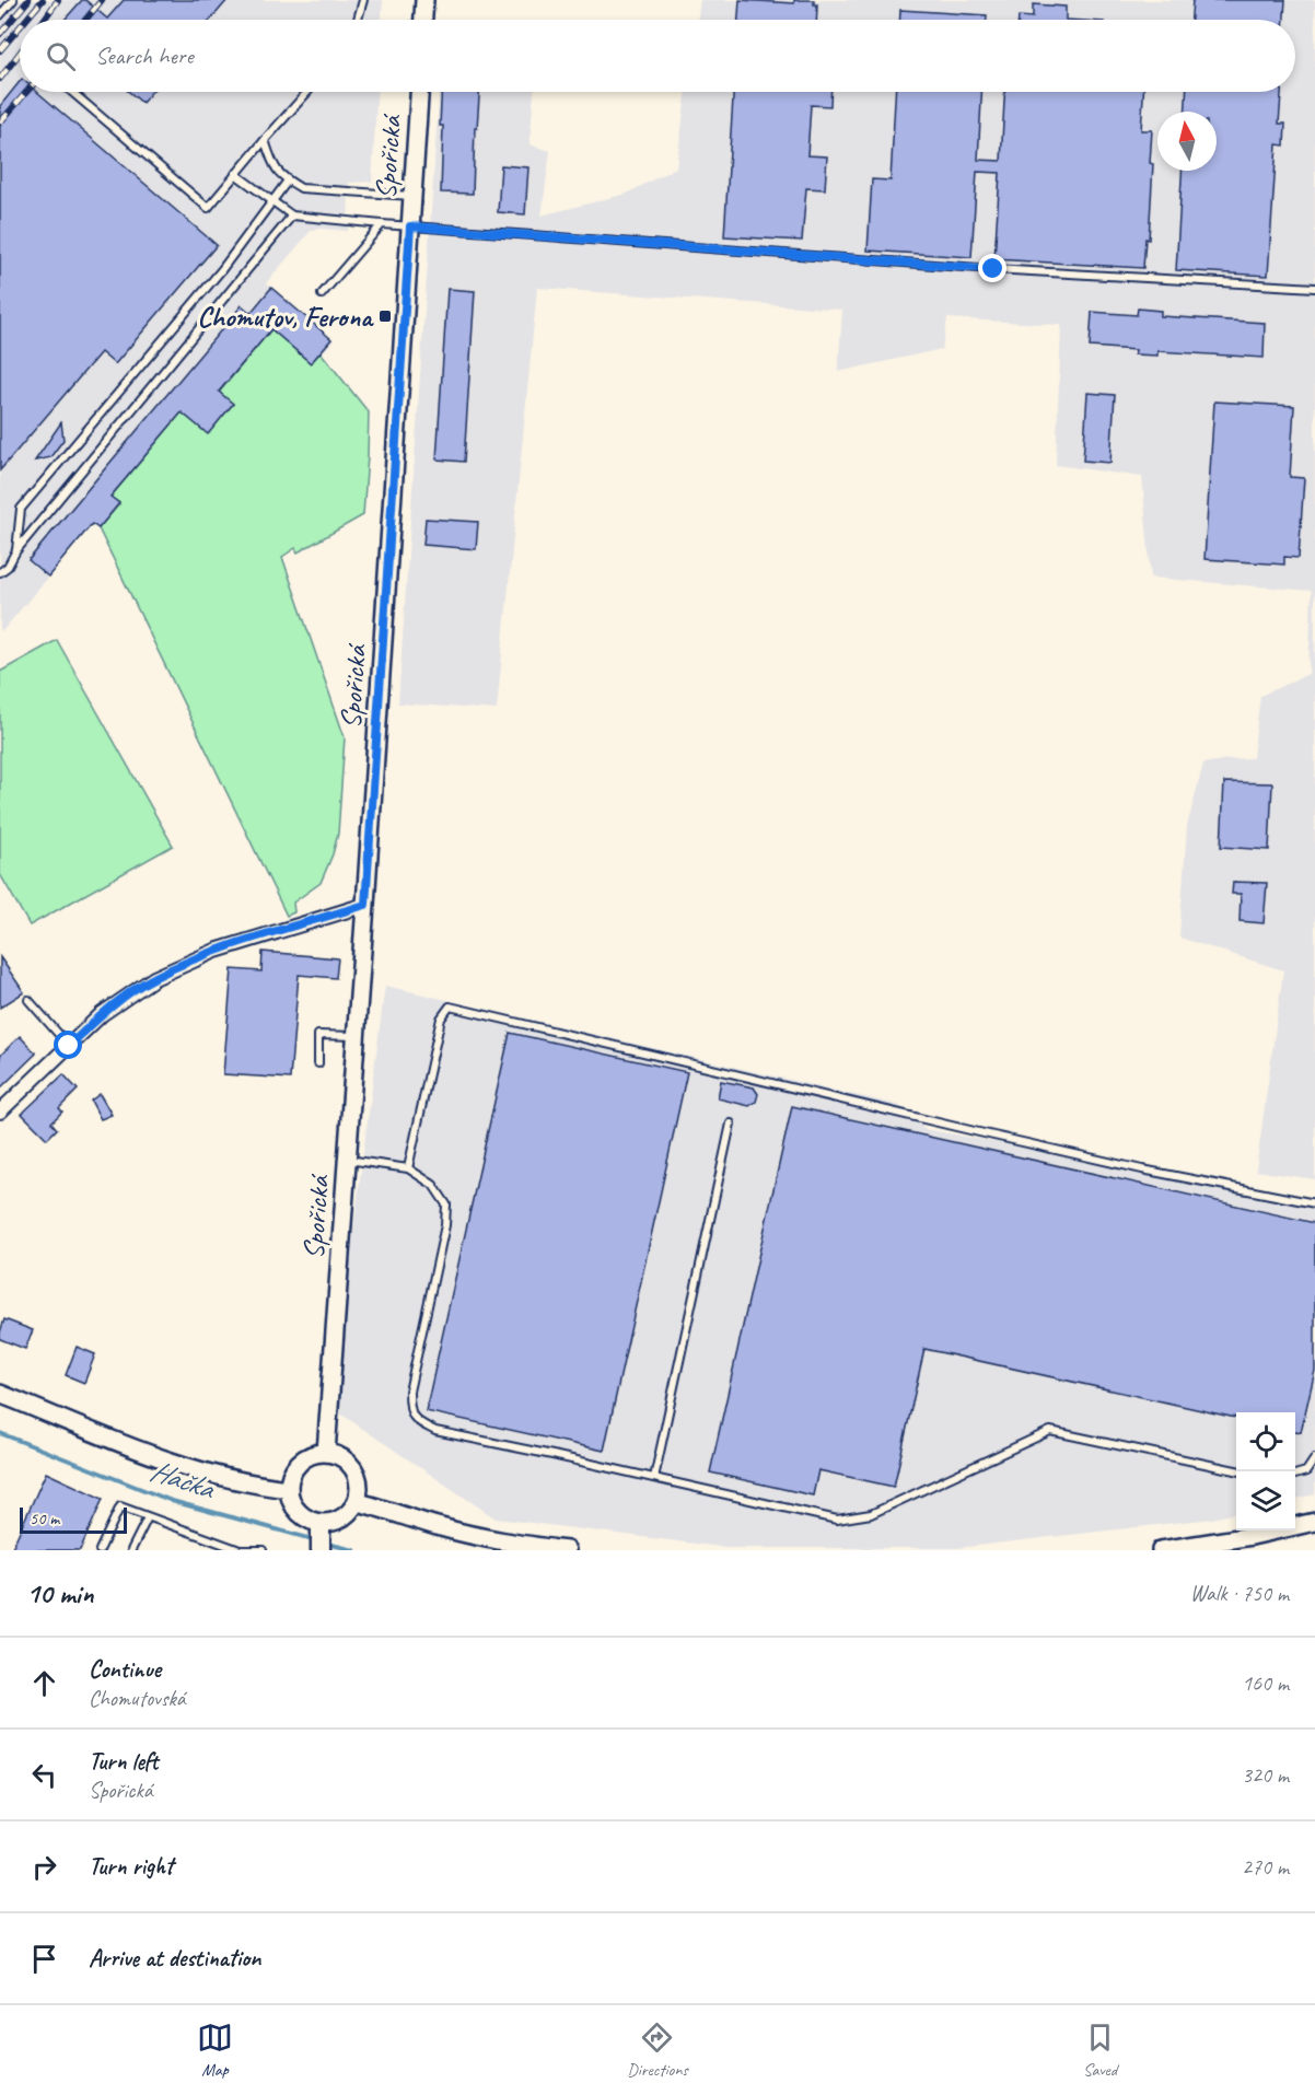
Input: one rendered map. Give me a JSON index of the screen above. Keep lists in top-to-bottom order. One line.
{"streets":{"street":["Spořická"]},"water":["Hačka"],"places":{"transit":["Chomutov, Ferona"]},"scale_bar":"50 m","north":"top","page":{"search":"Search here","scale":"50 m","heading":["10 min","Walk · 750 m"],"list":[["Continue","Chomutovská","160 m"],["Turn left","Spořická","320 m"],["Turn right","270 m"],"Arrive at destination"],"nav":["Map","Directions","Saved"]}}
